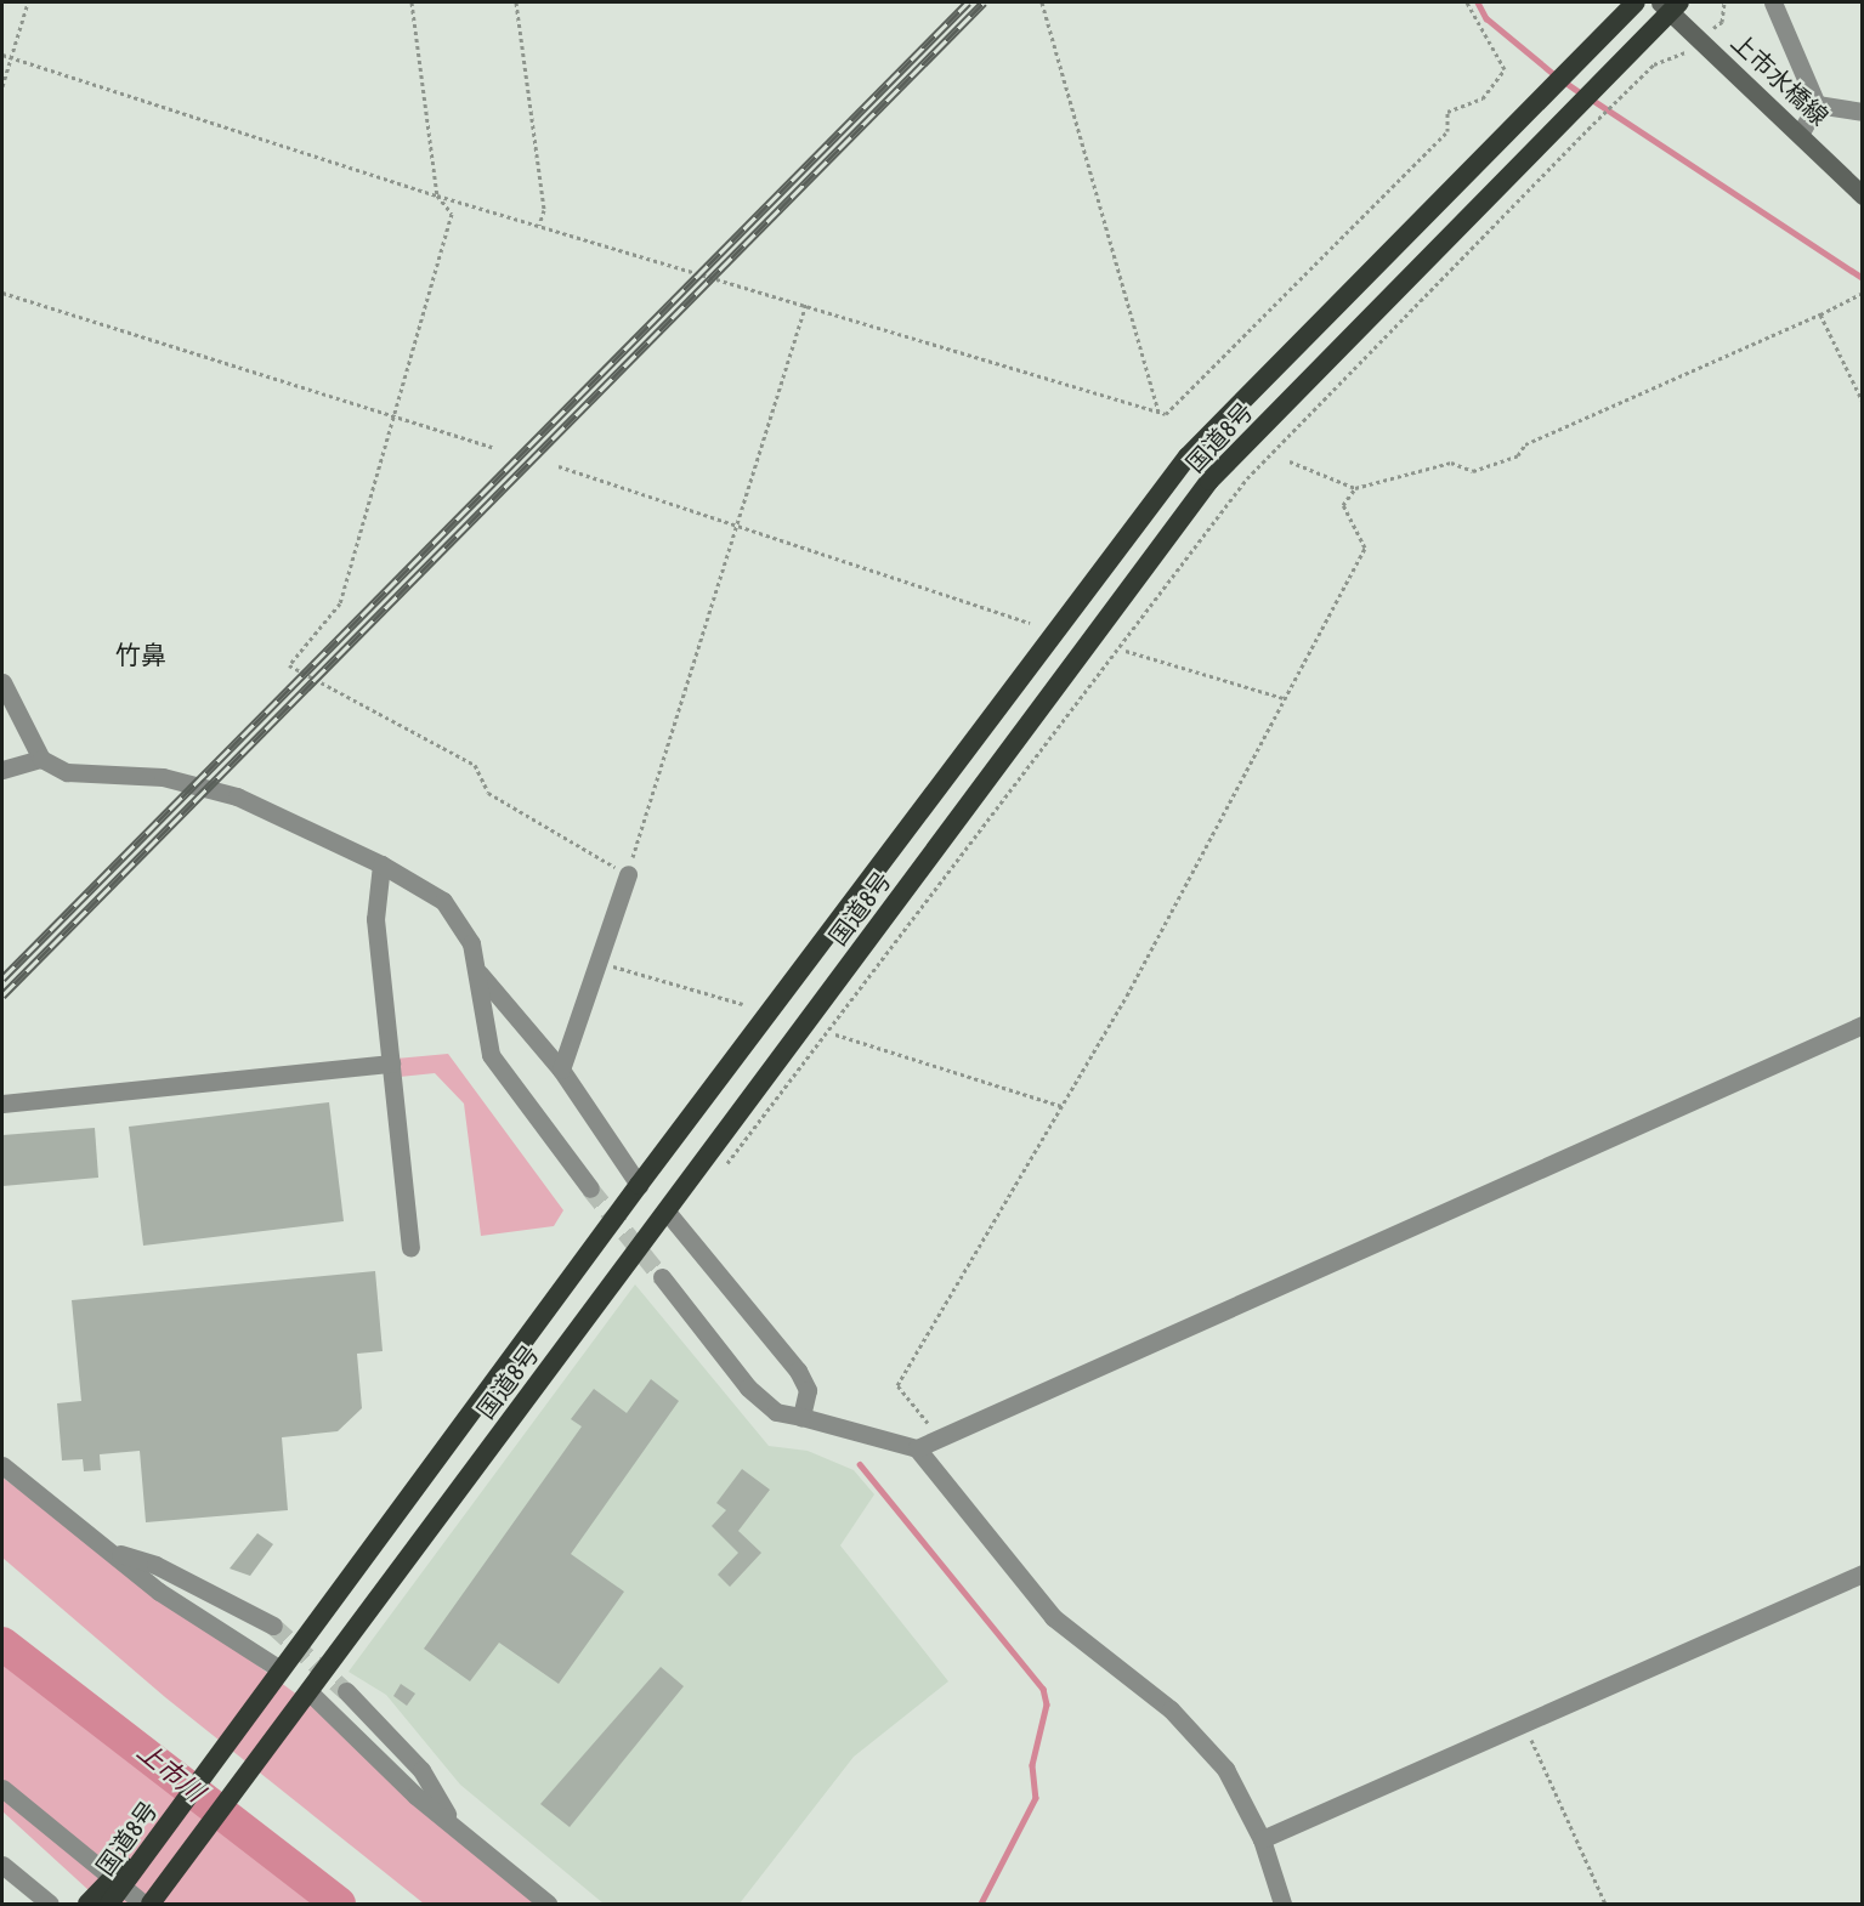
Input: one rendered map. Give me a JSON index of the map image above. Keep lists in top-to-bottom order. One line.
{"streets":{"highway":["国道8号"],"main road":["上市水橋線"]},"crossings":[["上市水橋線","国道8号"]],"districts":["竹鼻"],"water":["上市川"]}
